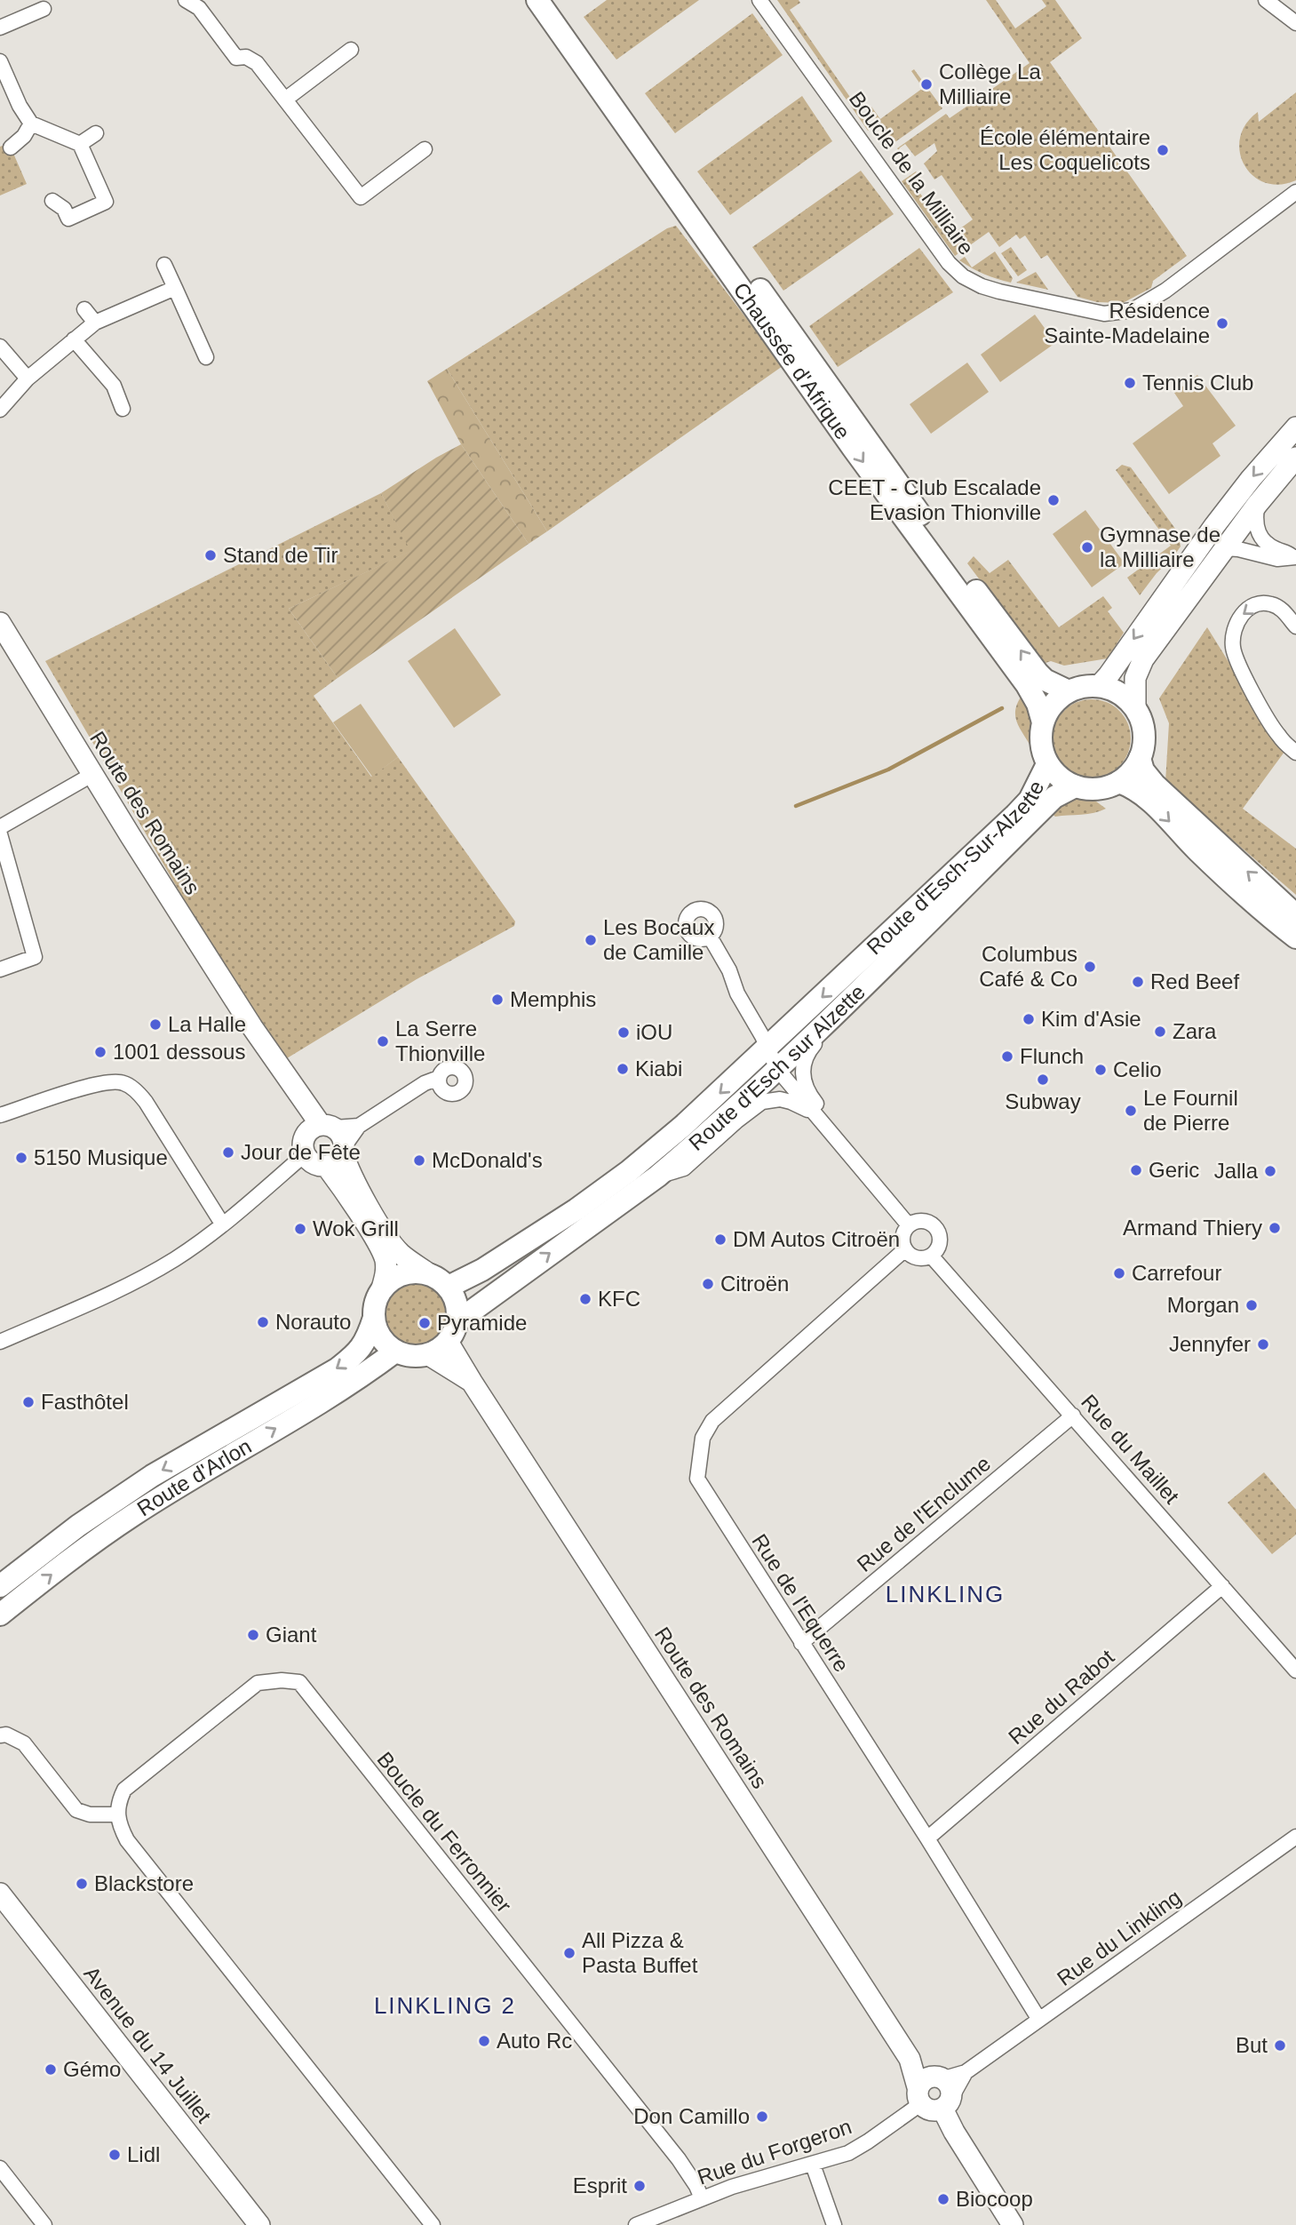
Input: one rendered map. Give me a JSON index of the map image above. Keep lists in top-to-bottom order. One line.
{"streets":{"main road":["Chaussée d'Afrique","Route d'Esch-Sur-Alzette","Route d'Esch sur Alzette","Route d'Arlon"],"street":["Boucle de la Milliaire","Route des Romains","Rue du Maillet","Rue de l'Enclume","Rue de l'Equerre","Rue du Rabot","Boucle du Ferronnier","Rue du Linkling","Avenue du 14 Juillet","Rue du Forgeron"]},"crossings":[["Chaussée d'Afrique","Route d'Esch-Sur-Alzette"],["Chaussée d'Afrique","Route d'Esch sur Alzette"],["Route des Romains","Route d'Esch-Sur-Alzette"],["Route des Romains","Route d'Esch sur Alzette"],["Route des Romains","Route d'Arlon"],["Route des Romains","Rue du Linkling"],["Route des Romains","Rue du Forgeron"],["Route d'Esch-Sur-Alzette","Route d'Esch sur Alzette"],["Route d'Esch-Sur-Alzette","Route d'Arlon"],["Route d'Esch sur Alzette","Route d'Arlon"],["Rue du Maillet","Rue de l'Enclume"],["Rue du Maillet","Rue de l'Equerre"],["Rue du Maillet","Rue du Rabot"],["Rue de l'Enclume","Rue de l'Equerre"],["Rue de l'Equerre","Rue du Rabot"],["Rue de l'Equerre","Rue du Linkling"],["Boucle du Ferronnier","Rue du Forgeron"],["Rue du Linkling","Rue du Forgeron"]],"one_way":["Route d'Esch-Sur-Alzette"],"districts":["LINKLING","LINKLING 2"],"places":["Collège La Milliaire","École élémentaire Les Coquelicots","Résidence Sainte-Madelaine","Tennis Club","CEET - Club Escalade Evasion Thionville","Gymnase de la Milliaire","Stand de Tir","Les Bocaux de Camille","Columbus Café & Co","Red Beef","Memphis","Kim d'Asie","La Halle","Zara","iOU","La Serre Thionville","1001 dessous","Flunch","Kiabi","Celio","Subway","Le Fournil de Pierre","Jour de Fête","5150 Musique","McDonald's","Geric","Jalla","Armand Thiery","Wok Grill","DM Autos Citroën","Carrefour","Citroën","KFC","Morgan","Norauto","Pyramide","Jennyfer","Fasthôtel","Giant","Blackstore","All Pizza & Pasta Buffet","Auto Rc","But","Gémo","Don Camillo","Lidl","Esprit","Biocoop"]}
